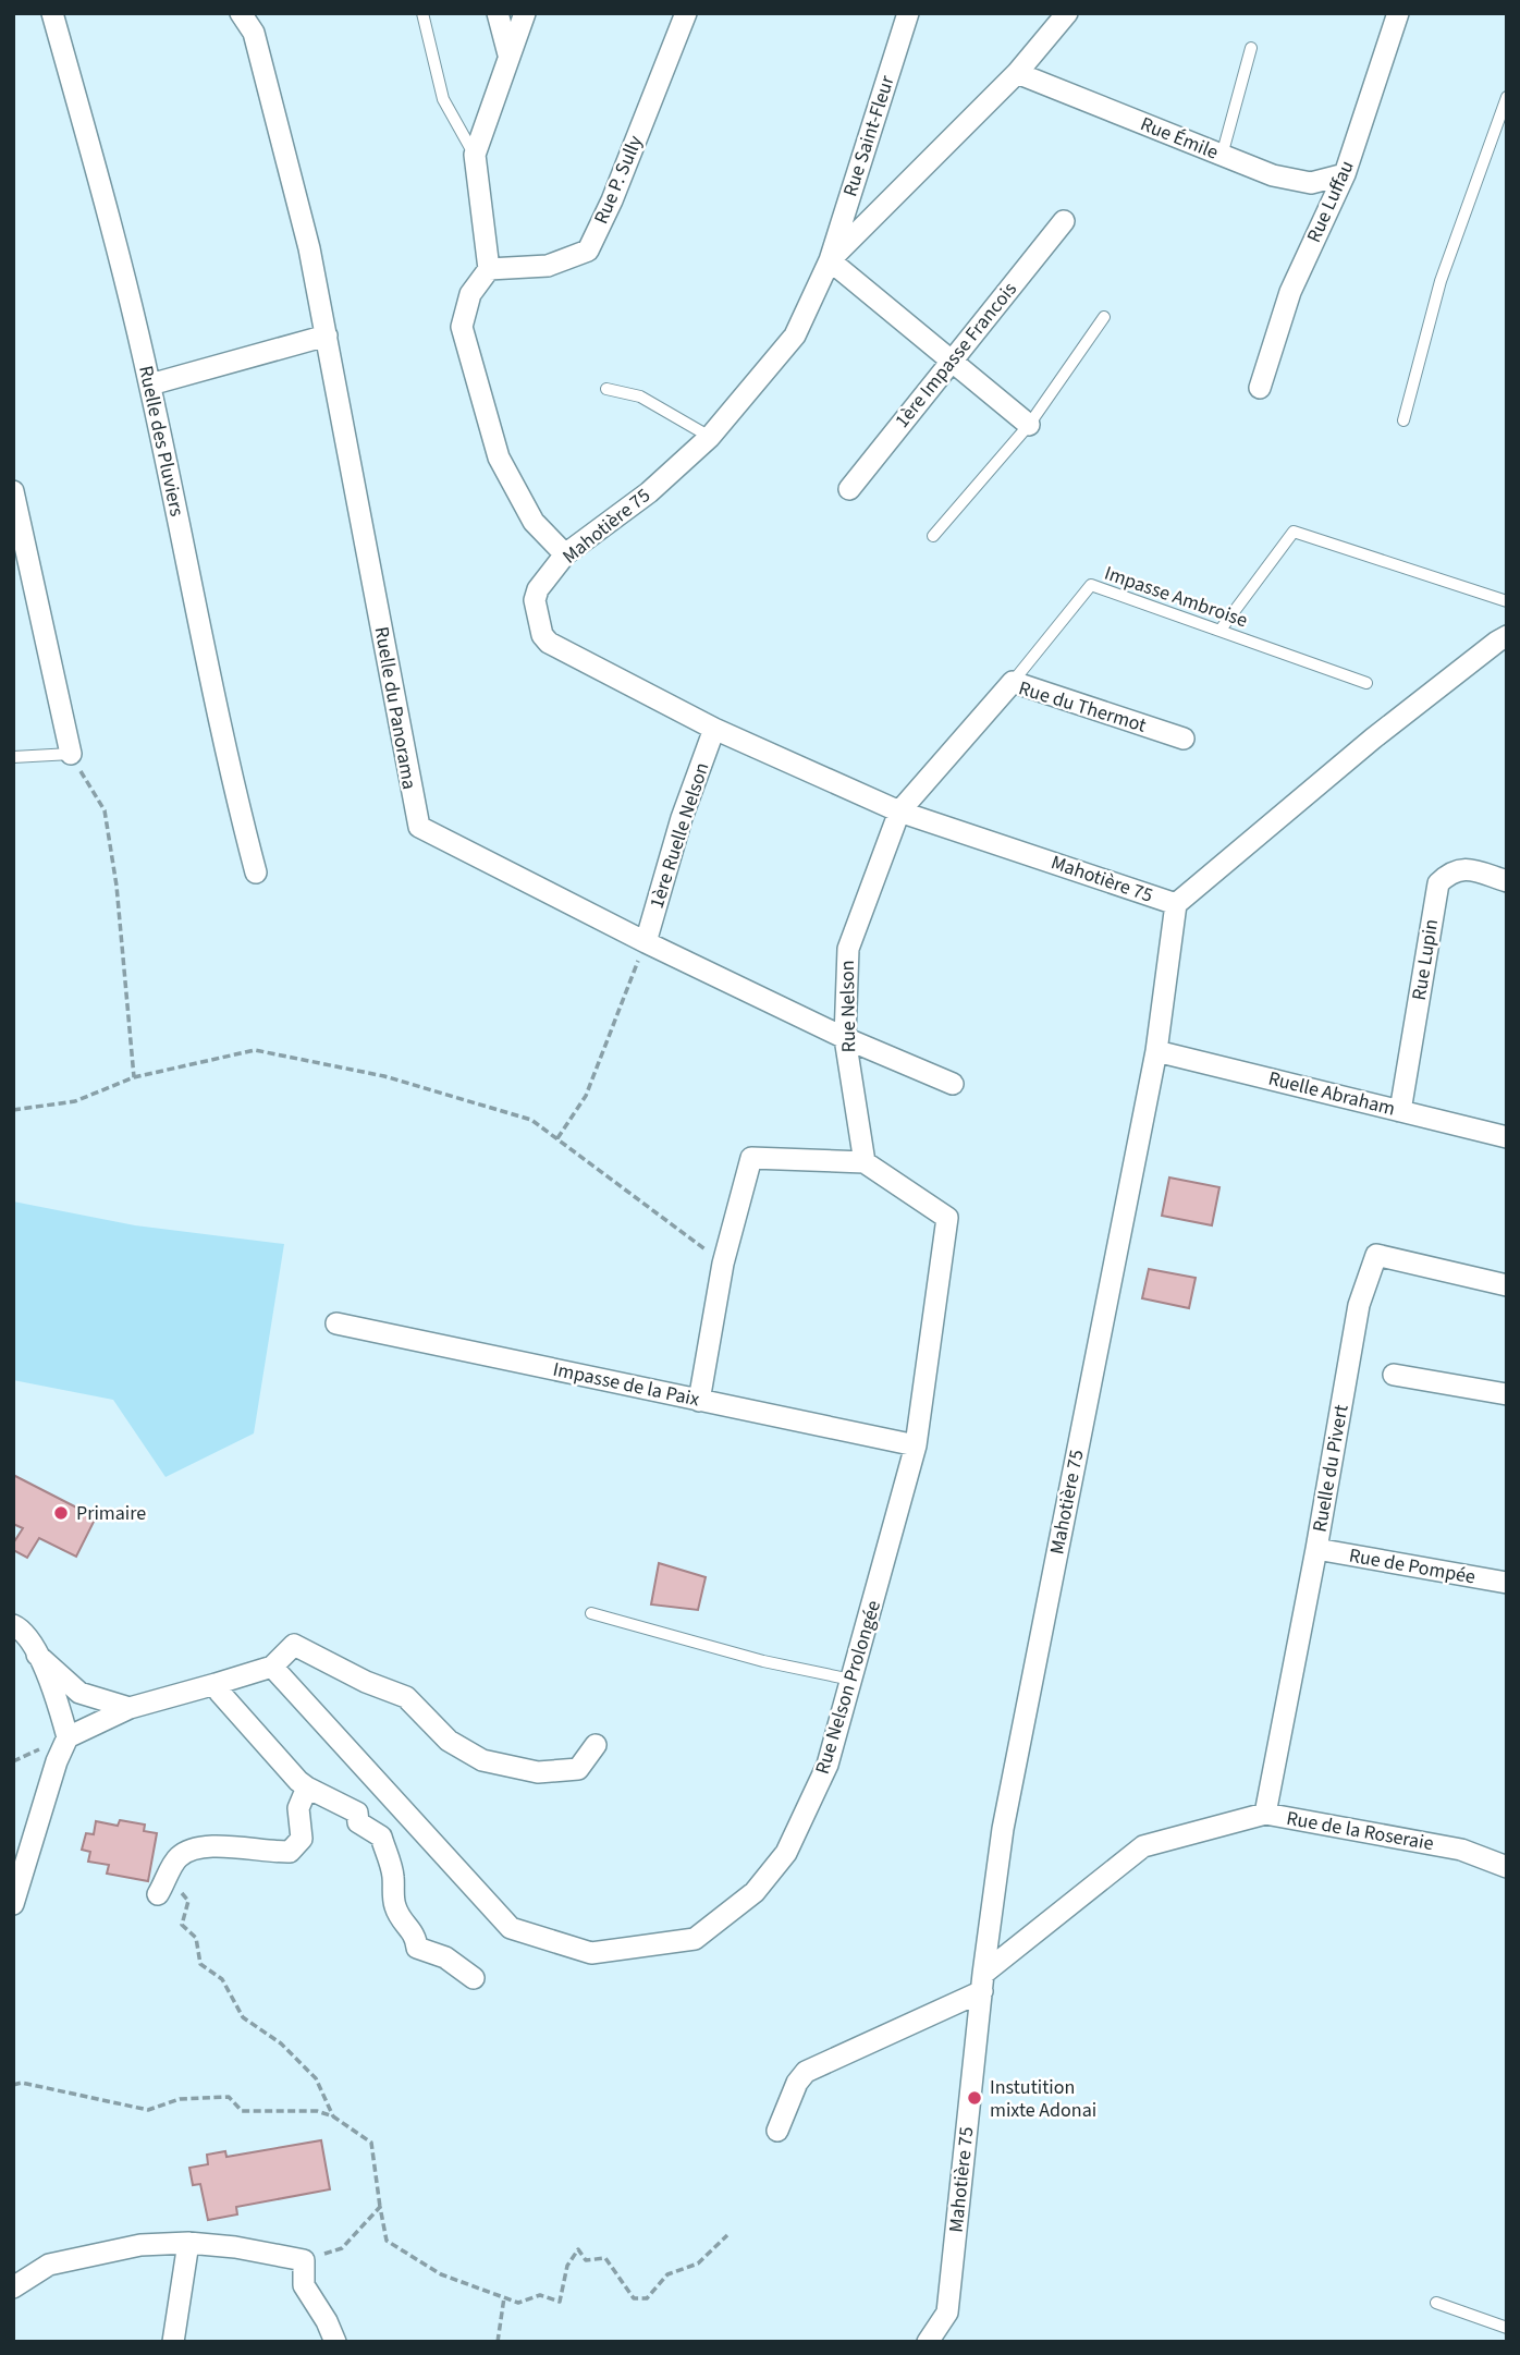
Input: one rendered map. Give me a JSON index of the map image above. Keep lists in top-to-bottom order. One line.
{"streets":{"street":["Rue Saint-Fleur","Rue Émile","Rue P. Sully","Rue Luffau","1ère Impasse Francois","Ruelle des Pluviers","Mahotière 75","Rue du Thermot","Ruelle du Panorama","1ère Ruelle Nelson","Rue Lupin","Rue Nelson","Ruelle Abraham","Impasse de la Paix","Ruelle du Pivert","Rue de Pompée","Rue Nelson Prolongée","Rue de la Roseraie"],"lane":["Impasse Ambroise"]},"crossings":[["Rue Saint-Fleur","Mahotière 75"],["Rue Émile","Rue Luffau"],["Rue Émile","Mahotière 75"],["Mahotière 75","Rue du Thermot"],["Mahotière 75","1ère Ruelle Nelson"],["Mahotière 75","Rue Nelson"],["Mahotière 75","Ruelle Abraham"],["Mahotière 75","Rue de la Roseraie"],["Impasse Ambroise","Rue du Thermot"],["Rue du Thermot","Rue Nelson"],["Ruelle du Panorama","1ère Ruelle Nelson"],["Ruelle du Panorama","Rue Nelson"],["Rue Lupin","Ruelle Abraham"],["Rue Nelson","Rue Nelson Prolongée"],["Impasse de la Paix","Rue Nelson Prolongée"],["Ruelle du Pivert","Rue de Pompée"],["Ruelle du Pivert","Rue de la Roseraie"]],"places":["Primaire","Instutition mixte Adonai"]}
